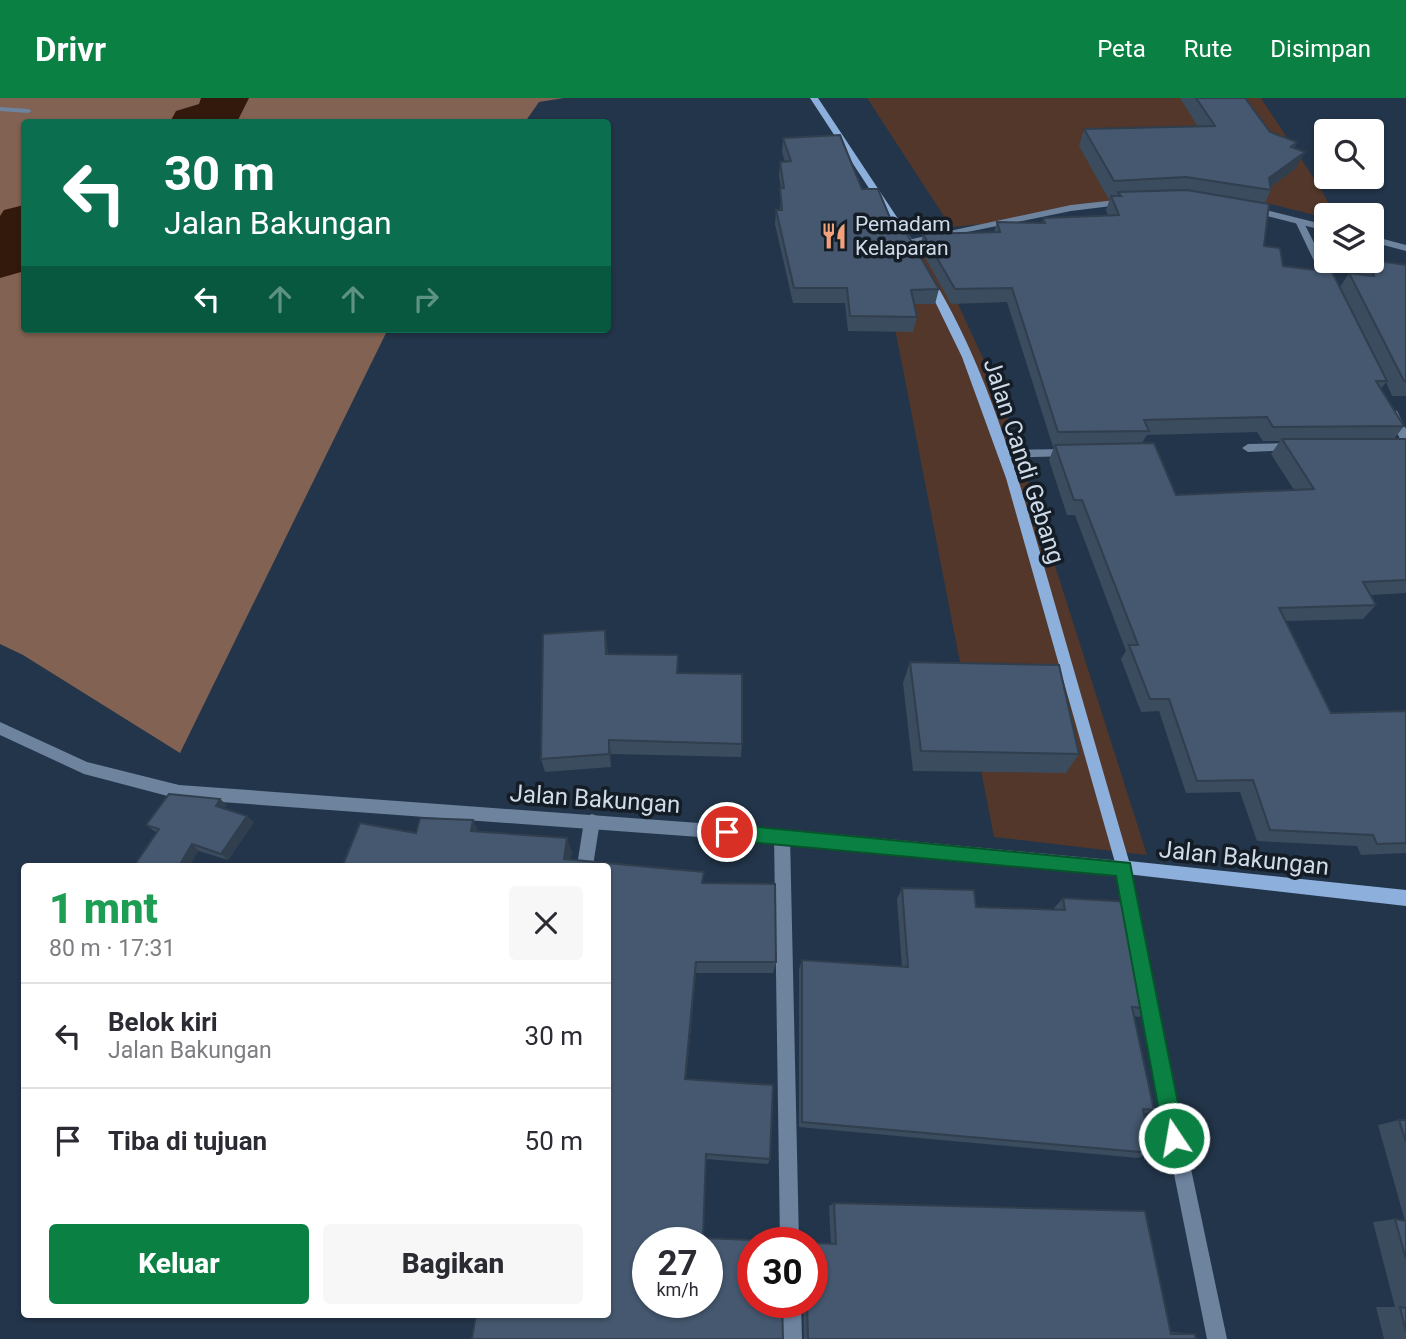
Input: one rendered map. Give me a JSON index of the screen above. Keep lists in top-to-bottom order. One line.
{"streets":{"main road":["Jalan Candi Gebang","Jalan Bakungan"]},"crossings":[["Jalan Candi Gebang","Jalan Bakungan"]],"places":{"restaurant":["Pemadam Kelaparan"]},"page":{"header":"Drivr","nav":["Peta","Rute","Disimpan"],"turn":["30 m","Jalan Bakungan"],"heading":["1 mnt","80 m · 17:31"],"list":[{"name":"Belok kiri","note":"Jalan Bakungan","value":"30 m"},{"name":"Tiba di tujuan","value":"50 m"}],"buttons":["Keluar","Bagikan"],"speed":"27 km/h","limit":"30"}}
